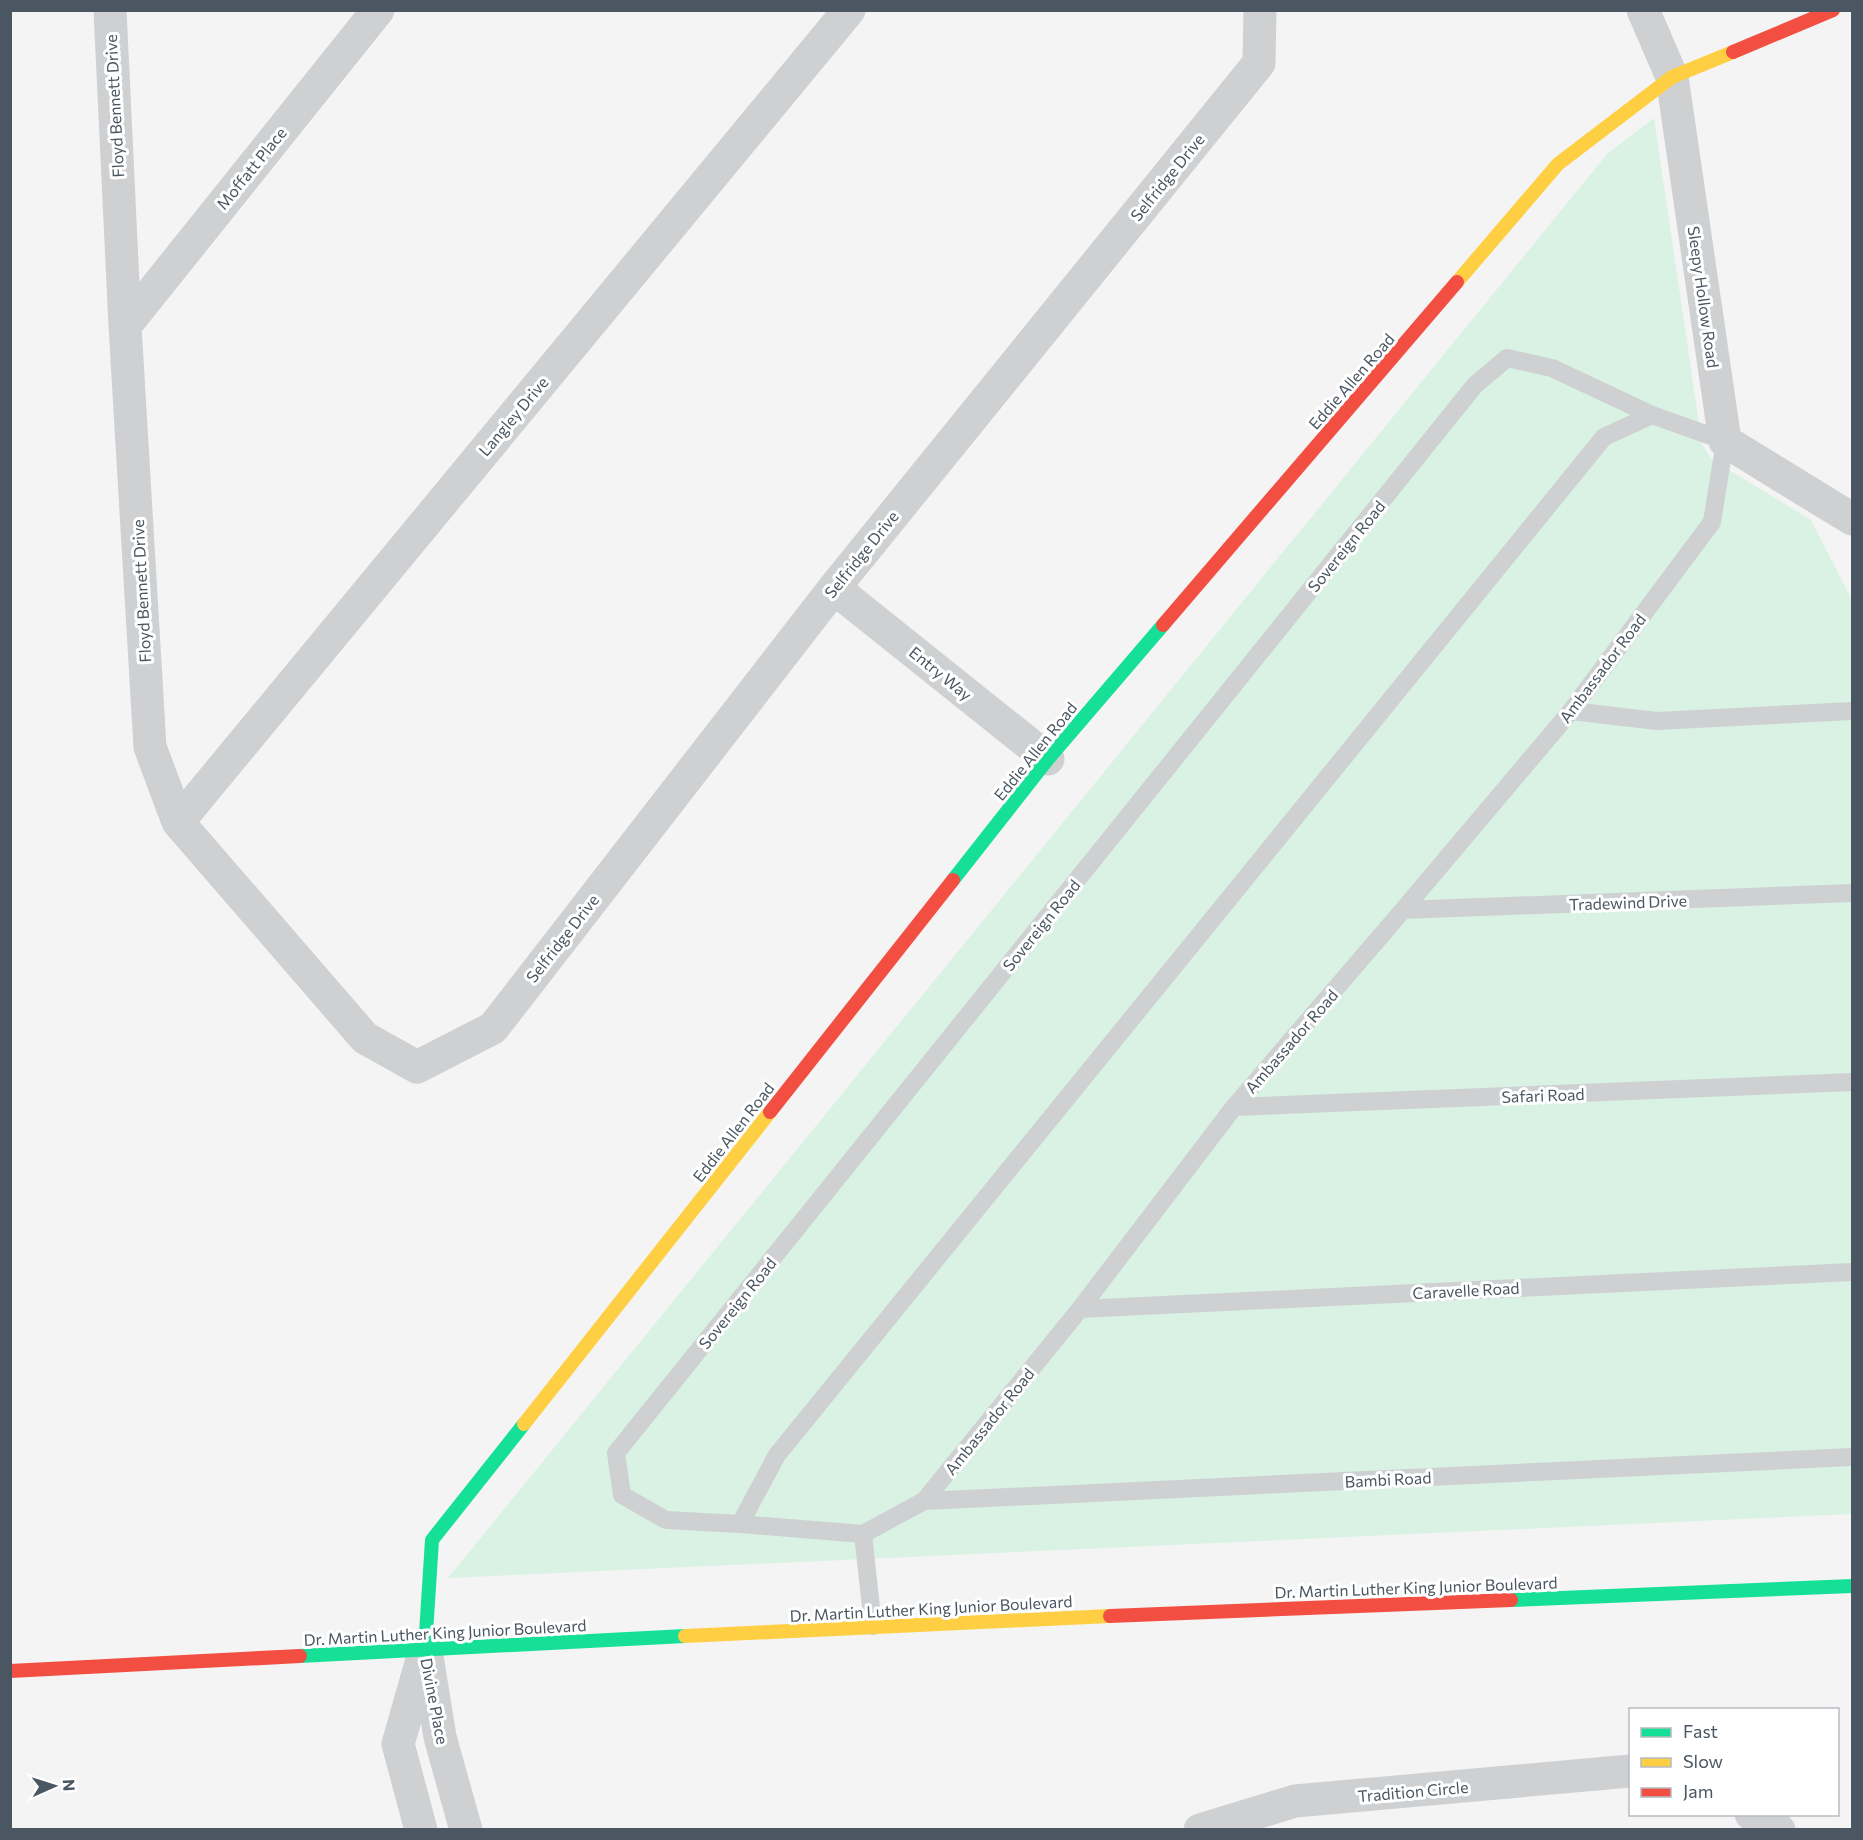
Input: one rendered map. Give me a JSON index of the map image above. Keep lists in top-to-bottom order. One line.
{"streets":{"street":["Floyd Bennett Drive","Moffatt Place","Selfridge Drive","Sleepy Hollow Road","Eddie Allen Road","Langley Drive","Entry Way","Dr. Martin Luther King Junior Boulevard","Divine Place","Tradition Circle"],"lane":["Sovereign Road","Ambassador Road","Tradewind Drive","Safari Road","Caravelle Road","Bambi Road"]},"crossings":[["Floyd Bennett Drive","Moffatt Place"],["Floyd Bennett Drive","Selfridge Drive"],["Floyd Bennett Drive","Langley Drive"],["Selfridge Drive","Entry Way"],["Sleepy Hollow Road","Eddie Allen Road"],["Sleepy Hollow Road","Sovereign Road"],["Sleepy Hollow Road","Ambassador Road"],["Eddie Allen Road","Entry Way"],["Eddie Allen Road","Dr. Martin Luther King Junior Boulevard"],["Eddie Allen Road","Divine Place"],["Sovereign Road","Ambassador Road"],["Ambassador Road","Tradewind Drive"],["Ambassador Road","Safari Road"],["Ambassador Road","Caravelle Road"],["Ambassador Road","Bambi Road"],["Dr. Martin Luther King Junior Boulevard","Divine Place"]],"legend":["Fast","Slow","Jam"],"north":"right"}
